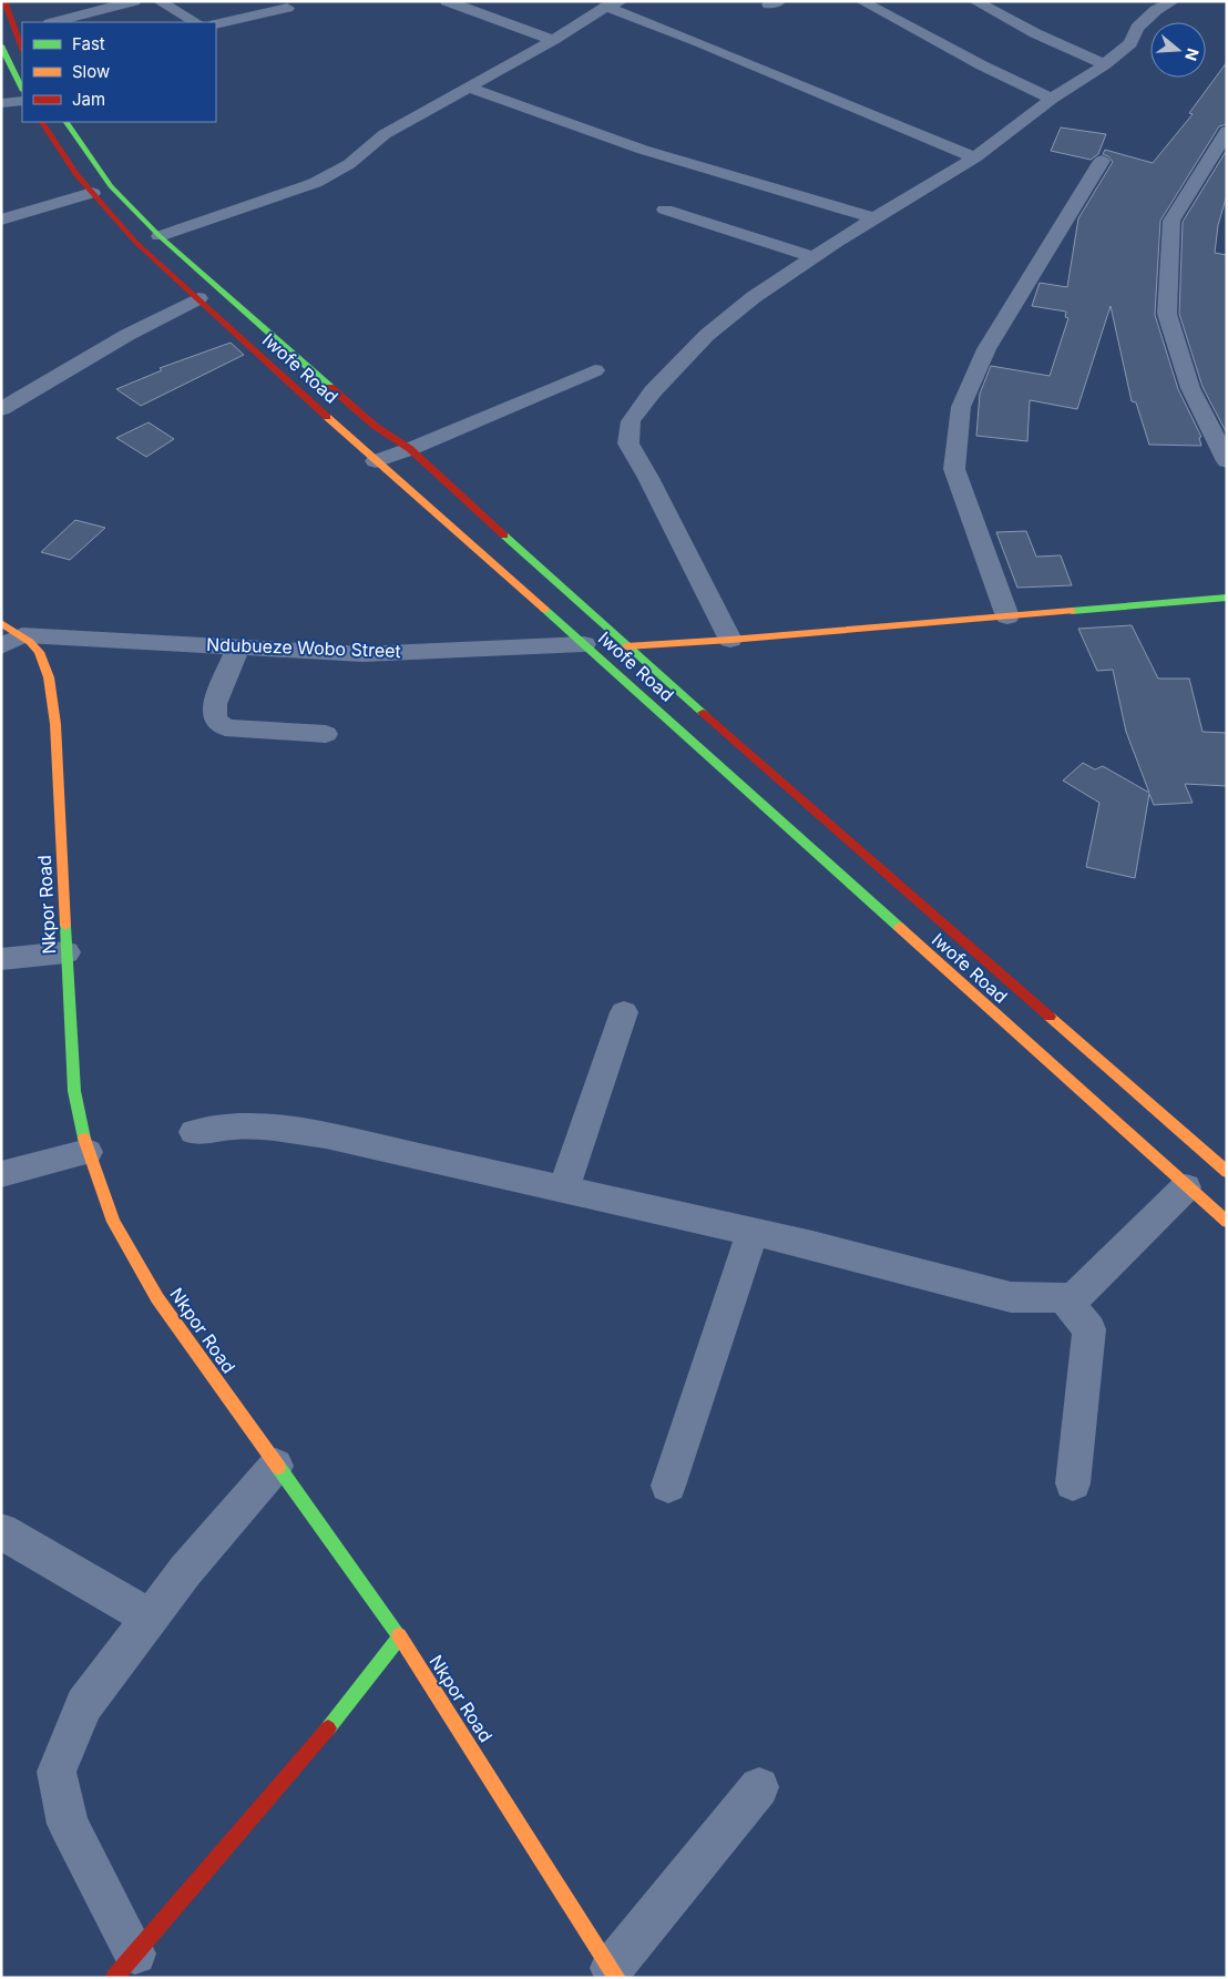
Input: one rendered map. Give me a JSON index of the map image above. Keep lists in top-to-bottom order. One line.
{"streets":{"street":["Iwofe Road","Ndubueze Wobo Street","Nkpor Road"]},"crossings":[["Iwofe Road","Ndubueze Wobo Street"],["Ndubueze Wobo Street","Nkpor Road"]],"legend":["Fast","Slow","Jam"],"north":"right"}
